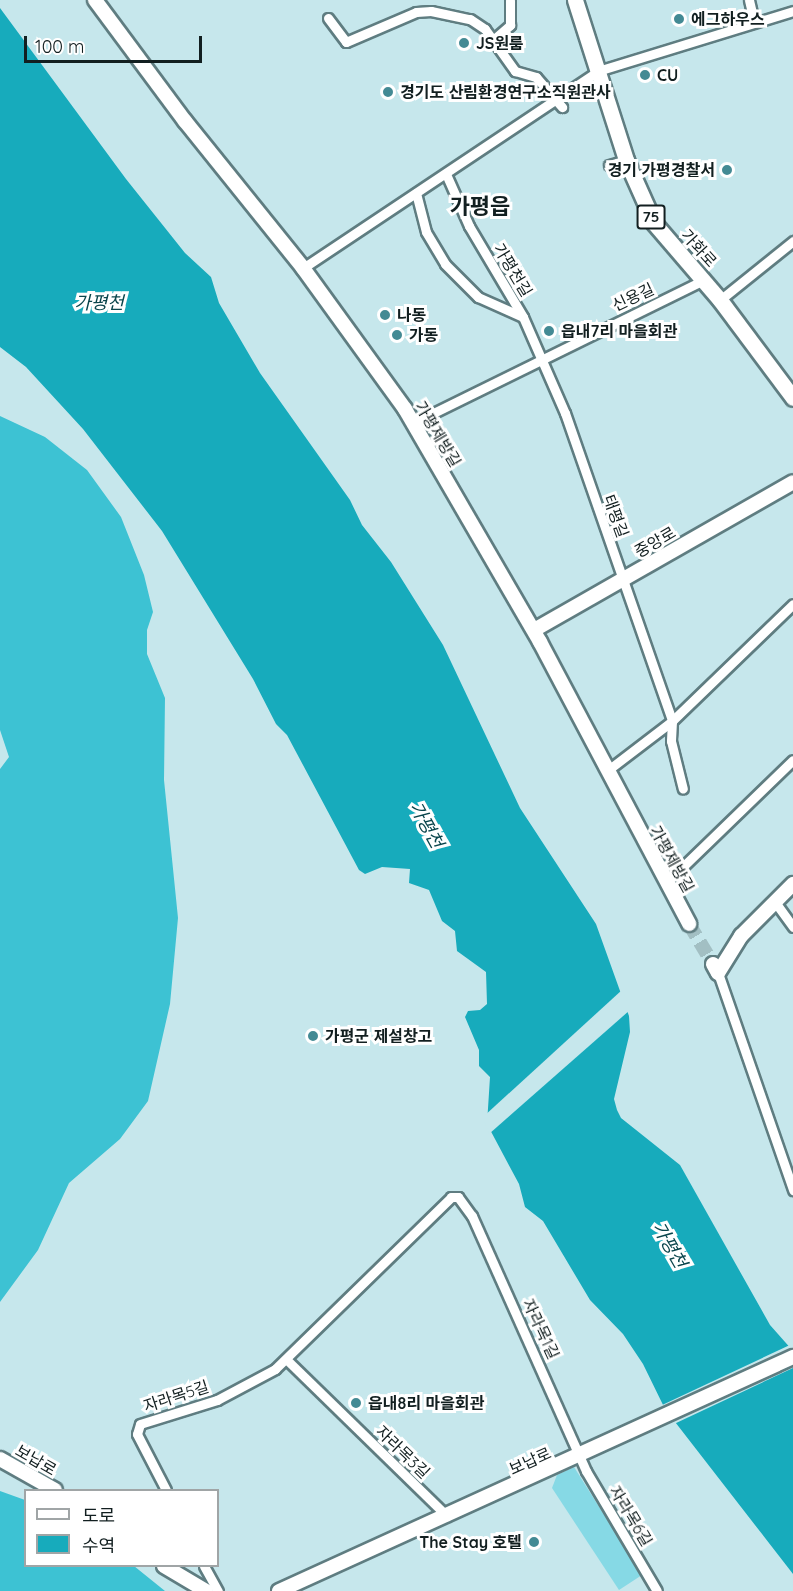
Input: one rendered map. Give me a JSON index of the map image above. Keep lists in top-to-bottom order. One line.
{"streets":{"main road":["75","가화로"],"street":["가평천길","신용길","가평제방길","태평길","중앙로","자라목1길","자라목5길","자라목3길","보납로","자라목6길"]},"crossings":[["가화로","신용길"],["신용길","가평제방길"],["신용길","태평길"],["가평제방길","중앙로"],["태평길","중앙로"],["자라목1길","자라목5길"],["자라목1길","자라목3길"],["자라목1길","보납로"],["자라목1길","자라목6길"],["자라목5길","자라목3길"],["자라목3길","보납로"],["보납로","자라목6길"]],"districts":["가평읍"],"water":["가평천"],"places":["에그하우스","JS원룸","CU","경기도 산림환경연구소직원관사","경기 가평경찰서","나동","읍내7리 마을회관","가동","가평군 제설창고","읍내8리 마을회관","The Stay 호텔"],"legend":["도로","수역"],"scale_bar":"100 m"}
